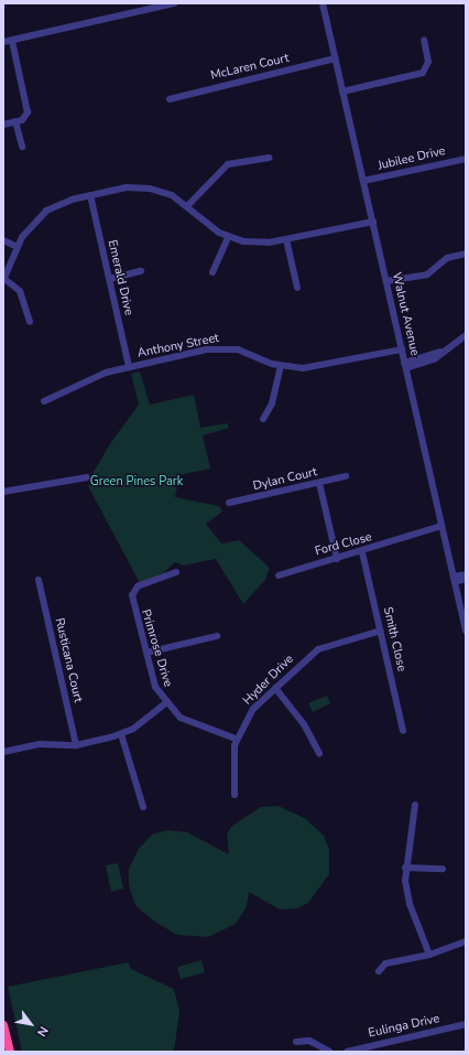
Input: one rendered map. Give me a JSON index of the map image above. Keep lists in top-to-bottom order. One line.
{"streets":{"street":["McLaren Court","Jubilee Drive","Emerald Drive","Walnut Avenue","Anthony Street","Dylan Court","Ford Close","Smith Close","Primrose Drive","Rusticana Court","Hyder Drive","Eulinga Drive"]},"crossings":[["McLaren Court","Walnut Avenue"],["Jubilee Drive","Walnut Avenue"],["Emerald Drive","Anthony Street"],["Walnut Avenue","Anthony Street"],["Walnut Avenue","Ford Close"],["Ford Close","Smith Close"],["Smith Close","Hyder Drive"],["Primrose Drive","Hyder Drive"]],"parks":["Green Pines Park"],"north":"bottom right"}
